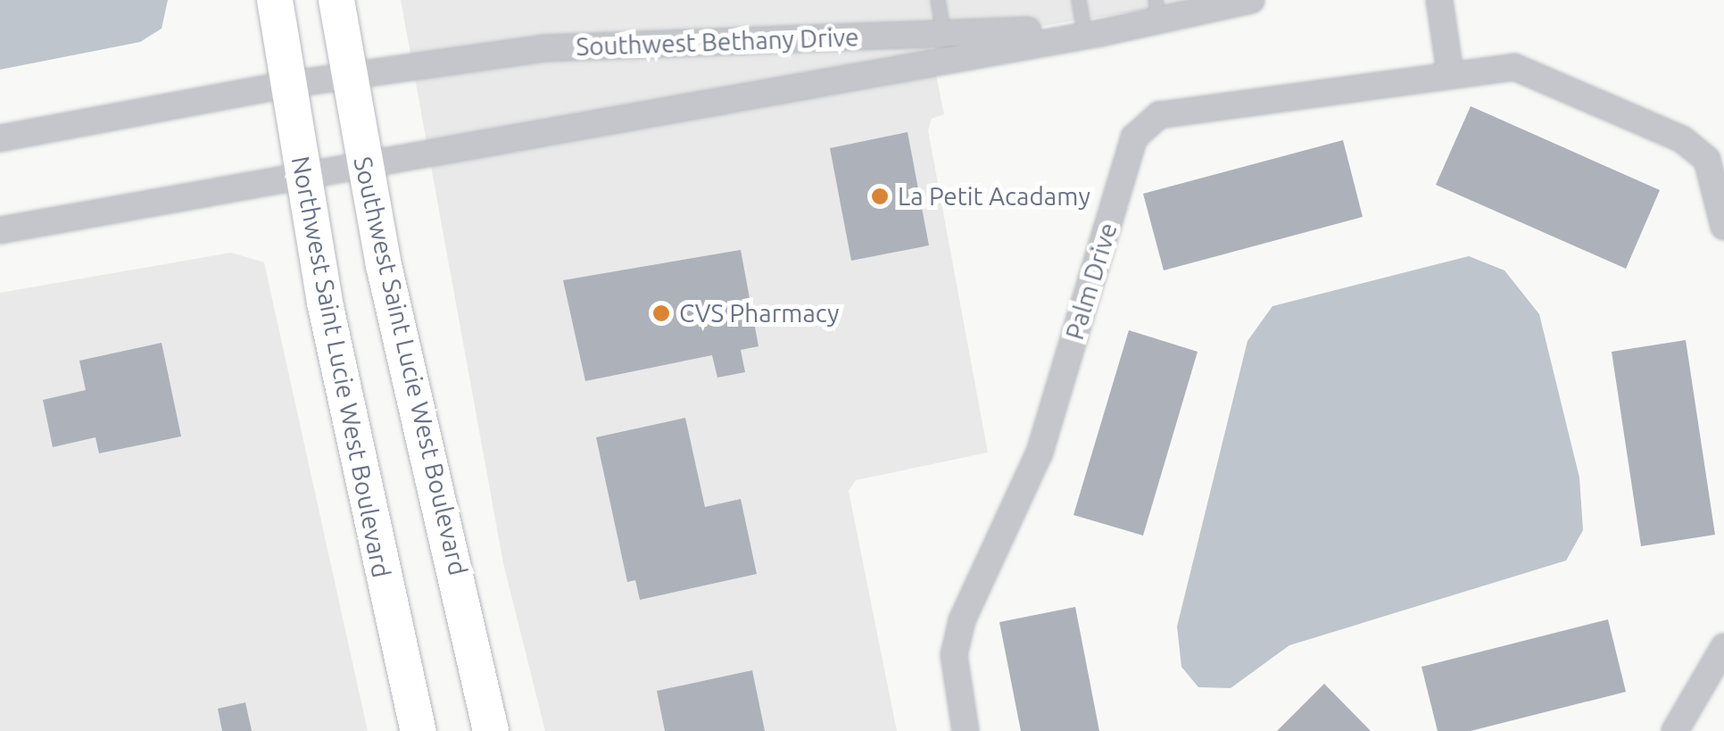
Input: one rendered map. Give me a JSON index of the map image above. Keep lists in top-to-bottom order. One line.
{"streets":{"main road":["Southwest Saint Lucie West Boulevard","Northwest Saint Lucie West Boulevard"],"street":["Southwest Bethany Drive","Palm Drive"]},"crossings":[["Southwest Bethany Drive","Southwest Saint Lucie West Boulevard"],["Southwest Bethany Drive","Northwest Saint Lucie West Boulevard"]],"places":["La Petit Acadamy","CVS Pharmacy"]}
